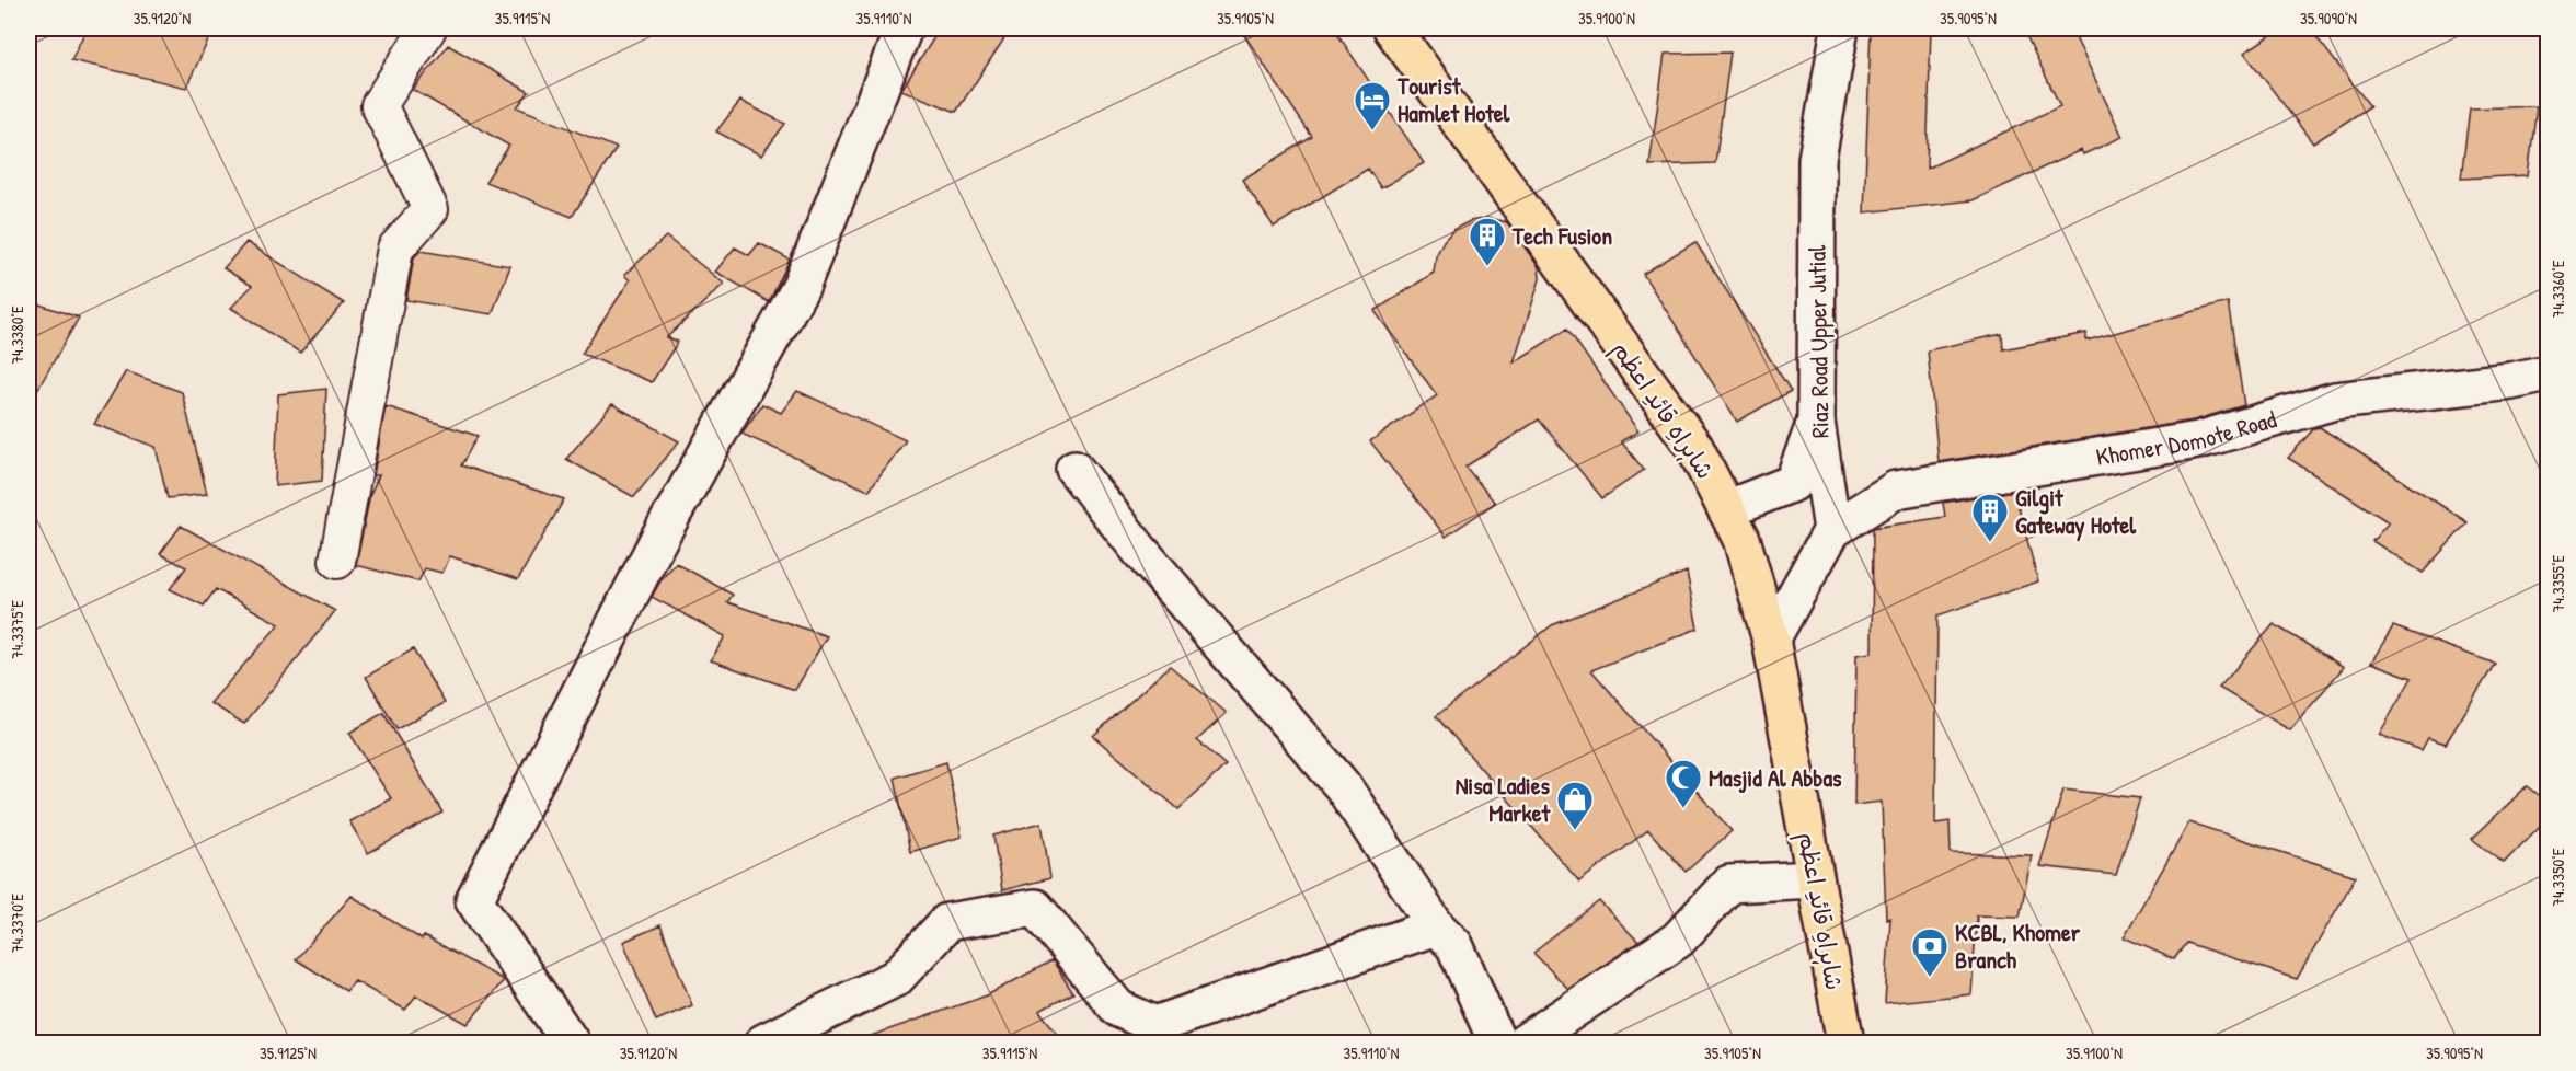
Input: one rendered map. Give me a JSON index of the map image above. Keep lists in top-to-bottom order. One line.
{"streets":{"highway":["شاہراہِ قائدِ اعظم"],"street":["Riaz Road Upper Jutial","Khomer Domote Road"]},"crossings":[["Riaz Road Upper Jutial","Khomer Domote Road"]],"places":{"hotel":["Tourist Hamlet Hotel"],"building":["Tech Fusion","Gilgit Gateway Hotel"],"mosque":["Masjid Al Abbas"],"shop":["Nisa Ladies Market"],"bank":["KCBL, Khomer Branch"]},"coordinates":["35.9120°N","35.9115°N","35.9110°N","35.9105°N","35.9100°N","35.9095°N","35.9090°N","74.3360°E","74.3380°E","74.3355°E","74.3375°E","74.3350°E","74.3370°E","35.9125°N"]}
